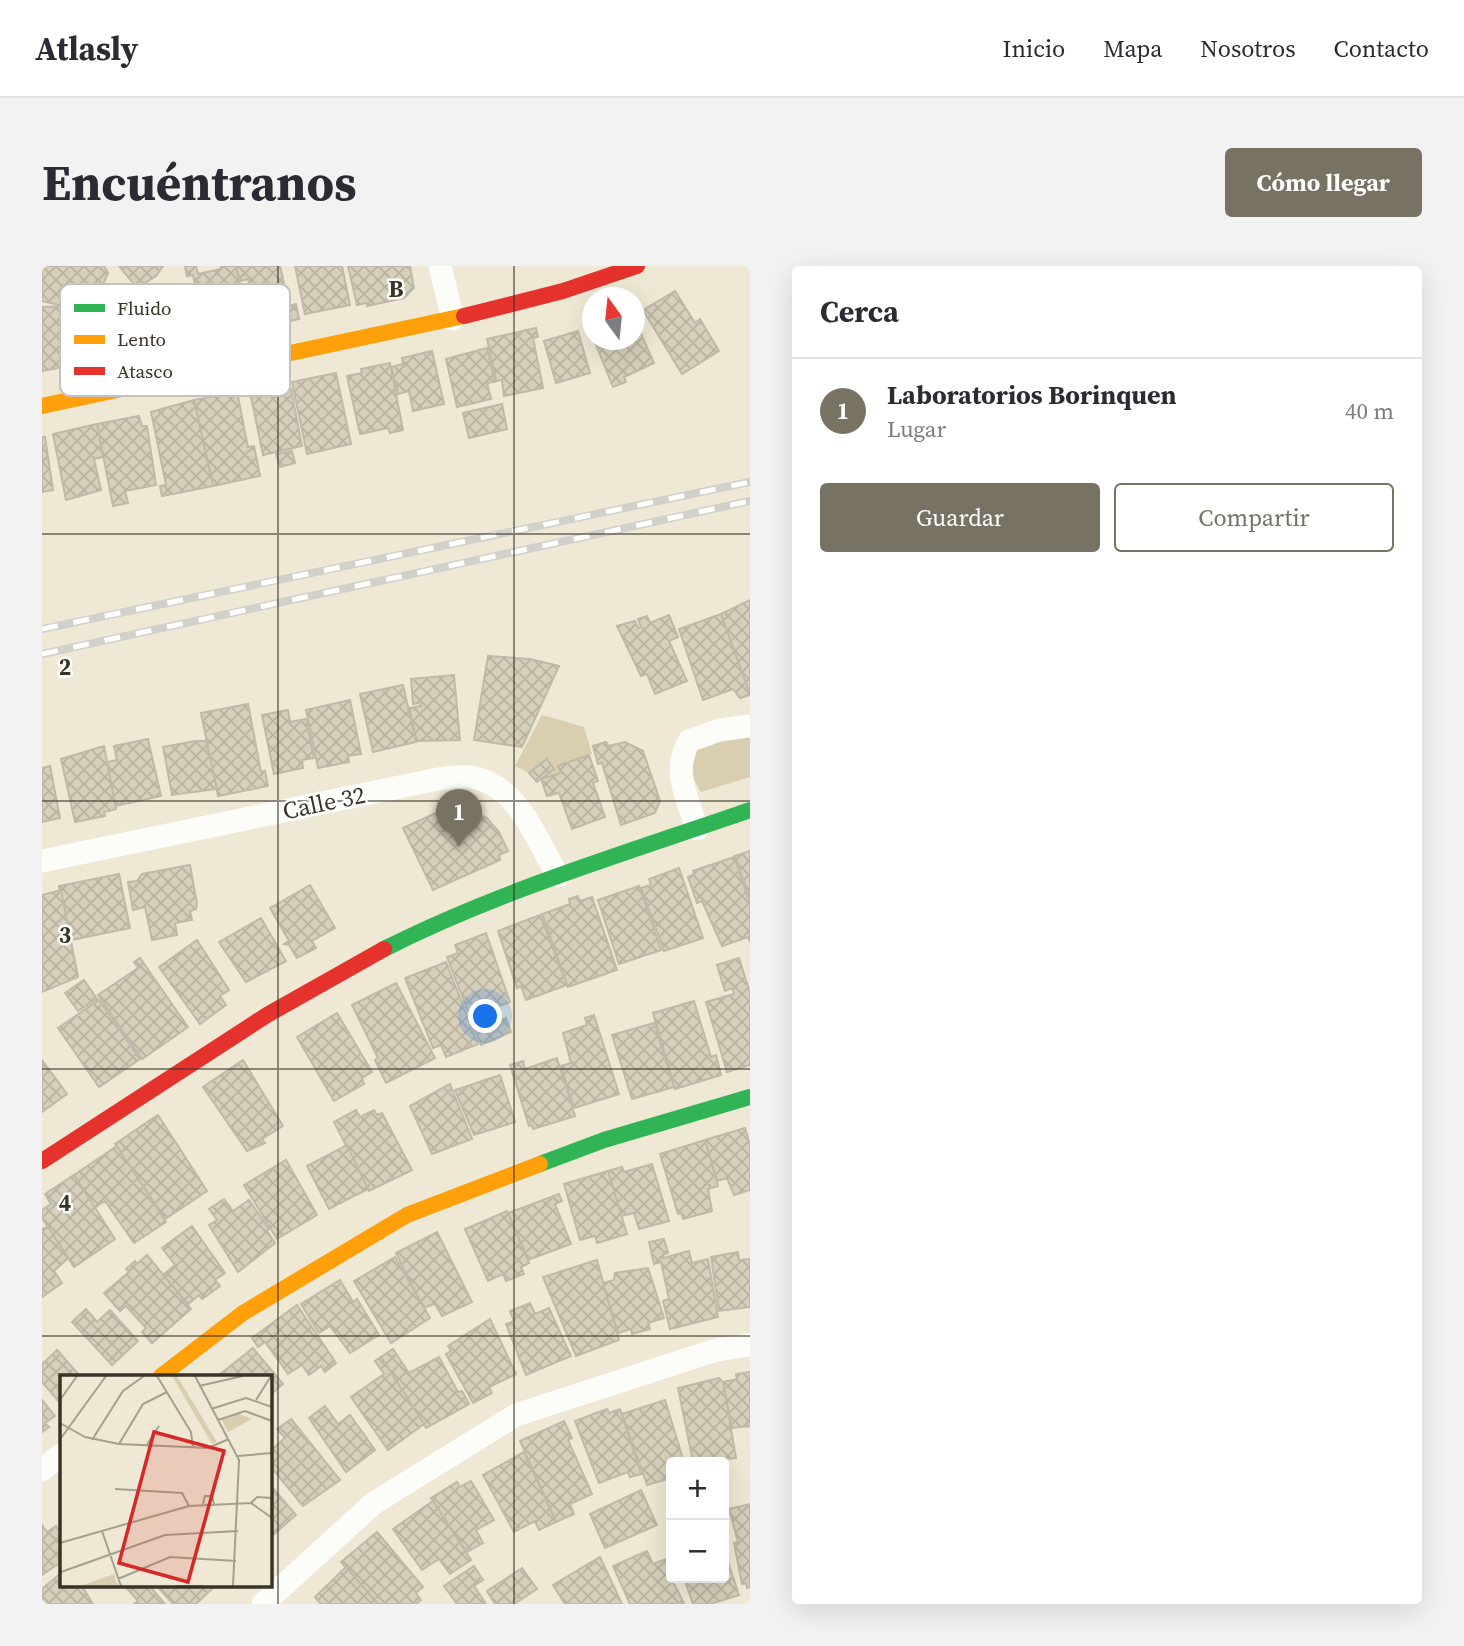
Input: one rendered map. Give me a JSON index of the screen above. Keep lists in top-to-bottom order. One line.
{"streets":{"street":["Calle 32"]},"legend":["Fluido","Lento","Atasco"],"north":"top","page":{"header":"Atlasly","nav":["Inicio","Mapa","Nosotros","Contacto"],"buttons":["Cómo llegar",["Guardar","Compartir"]],"title":"Encuéntranos","heading":"Cerca","list":[{"mark":"1","name":"Laboratorios Borinquen","note":"Lugar","value":"40 m"}],"pins":"1","map_buttons":["+","−"]},"grid":{"columns":["B"],"rows":["2","3","4"]}}
